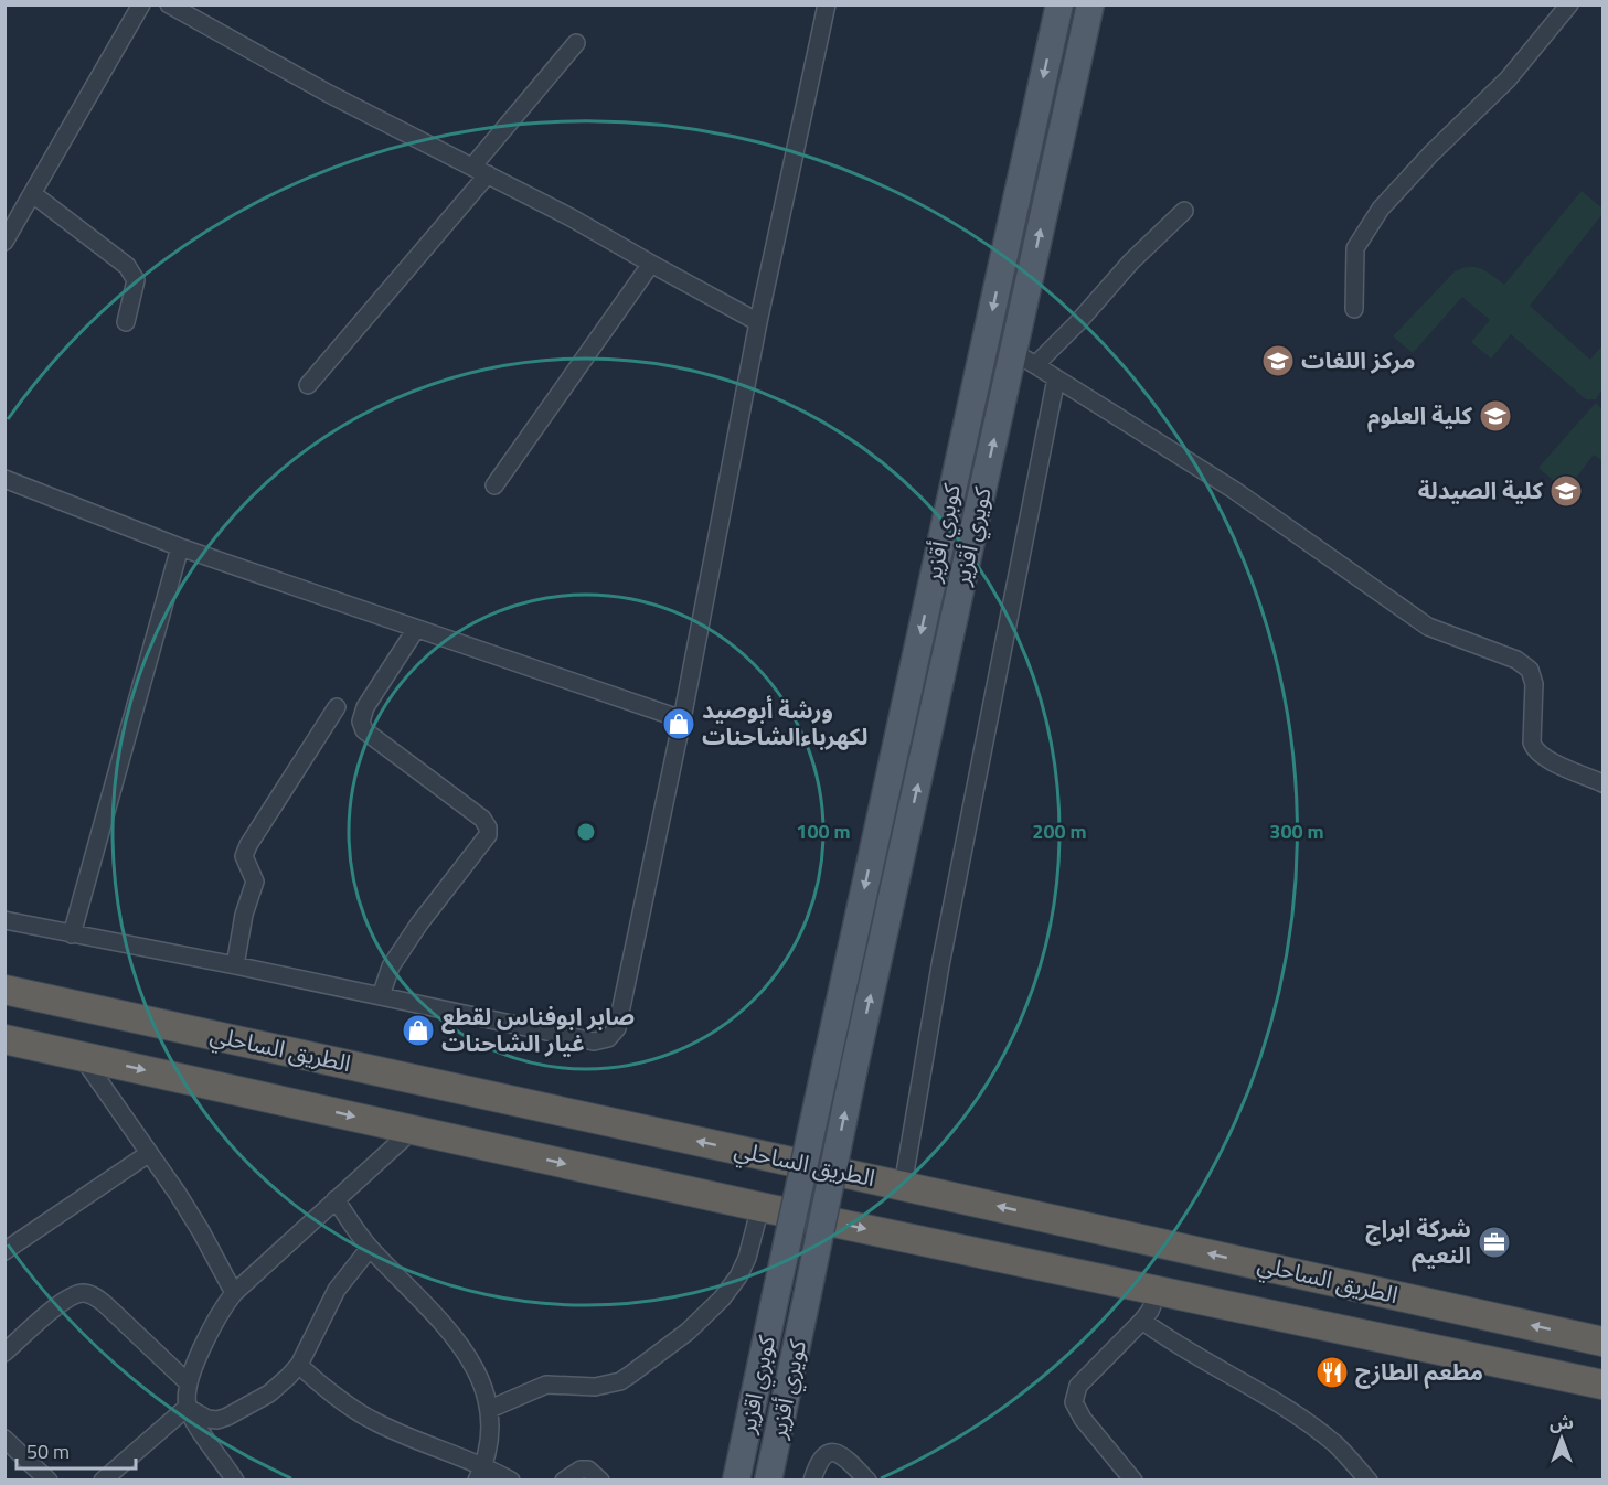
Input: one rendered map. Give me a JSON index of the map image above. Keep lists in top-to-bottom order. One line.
{"streets":{"highway":["الطريق الساحلي"],"main road":["كوبري أقزير","كويري أقزير","كوبري اقزير"]},"crossings":[["كوبري أقزير","كوبري اقزير"]],"one_way":["كوبري أقزير","كويري أقزير"],"places":{"school or university":["مركز اللغات","كلية العلوم","كلية الصيدلة"],"shop":["ورشة أبوصيد لكهرباءالشاحنات","صابر ابوفناس لقطع غيار الشاحنات"],"office":["شركة ابراج النعيم"],"restaurant":["مطعم الطازج"]},"scale_bar":"50 m","north":"top","rings":["100 m","200 m","300 m"]}
